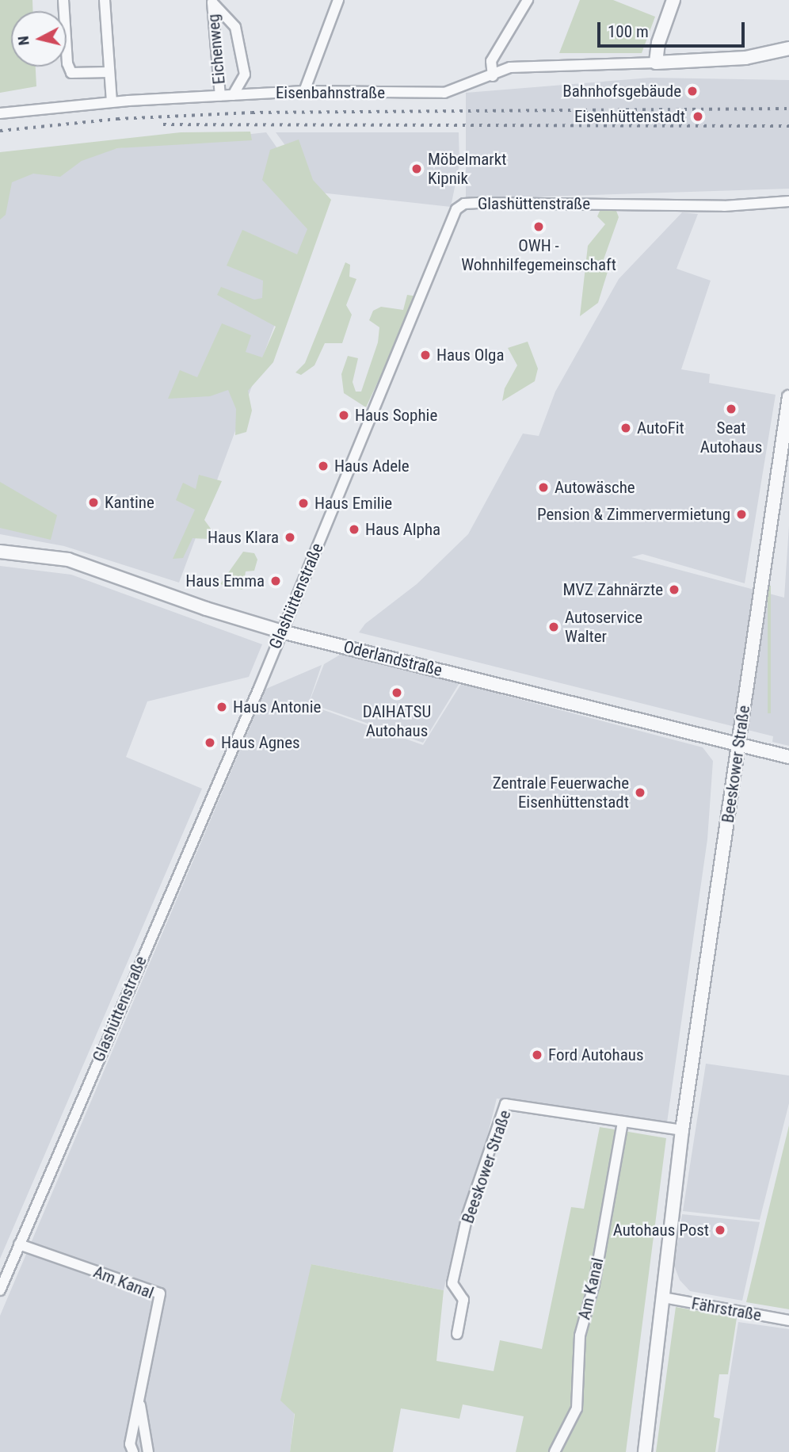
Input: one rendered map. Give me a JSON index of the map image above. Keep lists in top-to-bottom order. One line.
{"streets":{"street":["Eichenweg","Eisenbahnstraße","Glashüttenstraße","Oderlandstraße","Beeskower Straße","Am Kanal","Fährstraße"]},"crossings":[["Eichenweg","Eisenbahnstraße"],["Glashüttenstraße","Oderlandstraße"],["Glashüttenstraße","Am Kanal"],["Oderlandstraße","Beeskower Straße"],["Beeskower Straße","Am Kanal"],["Beeskower Straße","Fährstraße"]],"places":["Bahnhofsgebäude","Eisenhüttenstadt","Möbelmarkt Kipnik","OWH - Wohnhilfegemeinschaft","Haus Olga","Seat Autohaus","Haus Sophie","AutoFit","Haus Adele","Autowäsche","Kantine","Haus Emilie","Pension & Zimmervermietung","Haus Alpha","Haus Klara","Haus Emma","MVZ Zahnärzte","Autoservice Walter","DAIHATSU Autohaus","Haus Antonie","Haus Agnes","Zentrale Feuerwache Eisenhüttenstadt","Ford Autohaus","Autohaus Post"],"scale_bar":"100 m","north":"left"}
